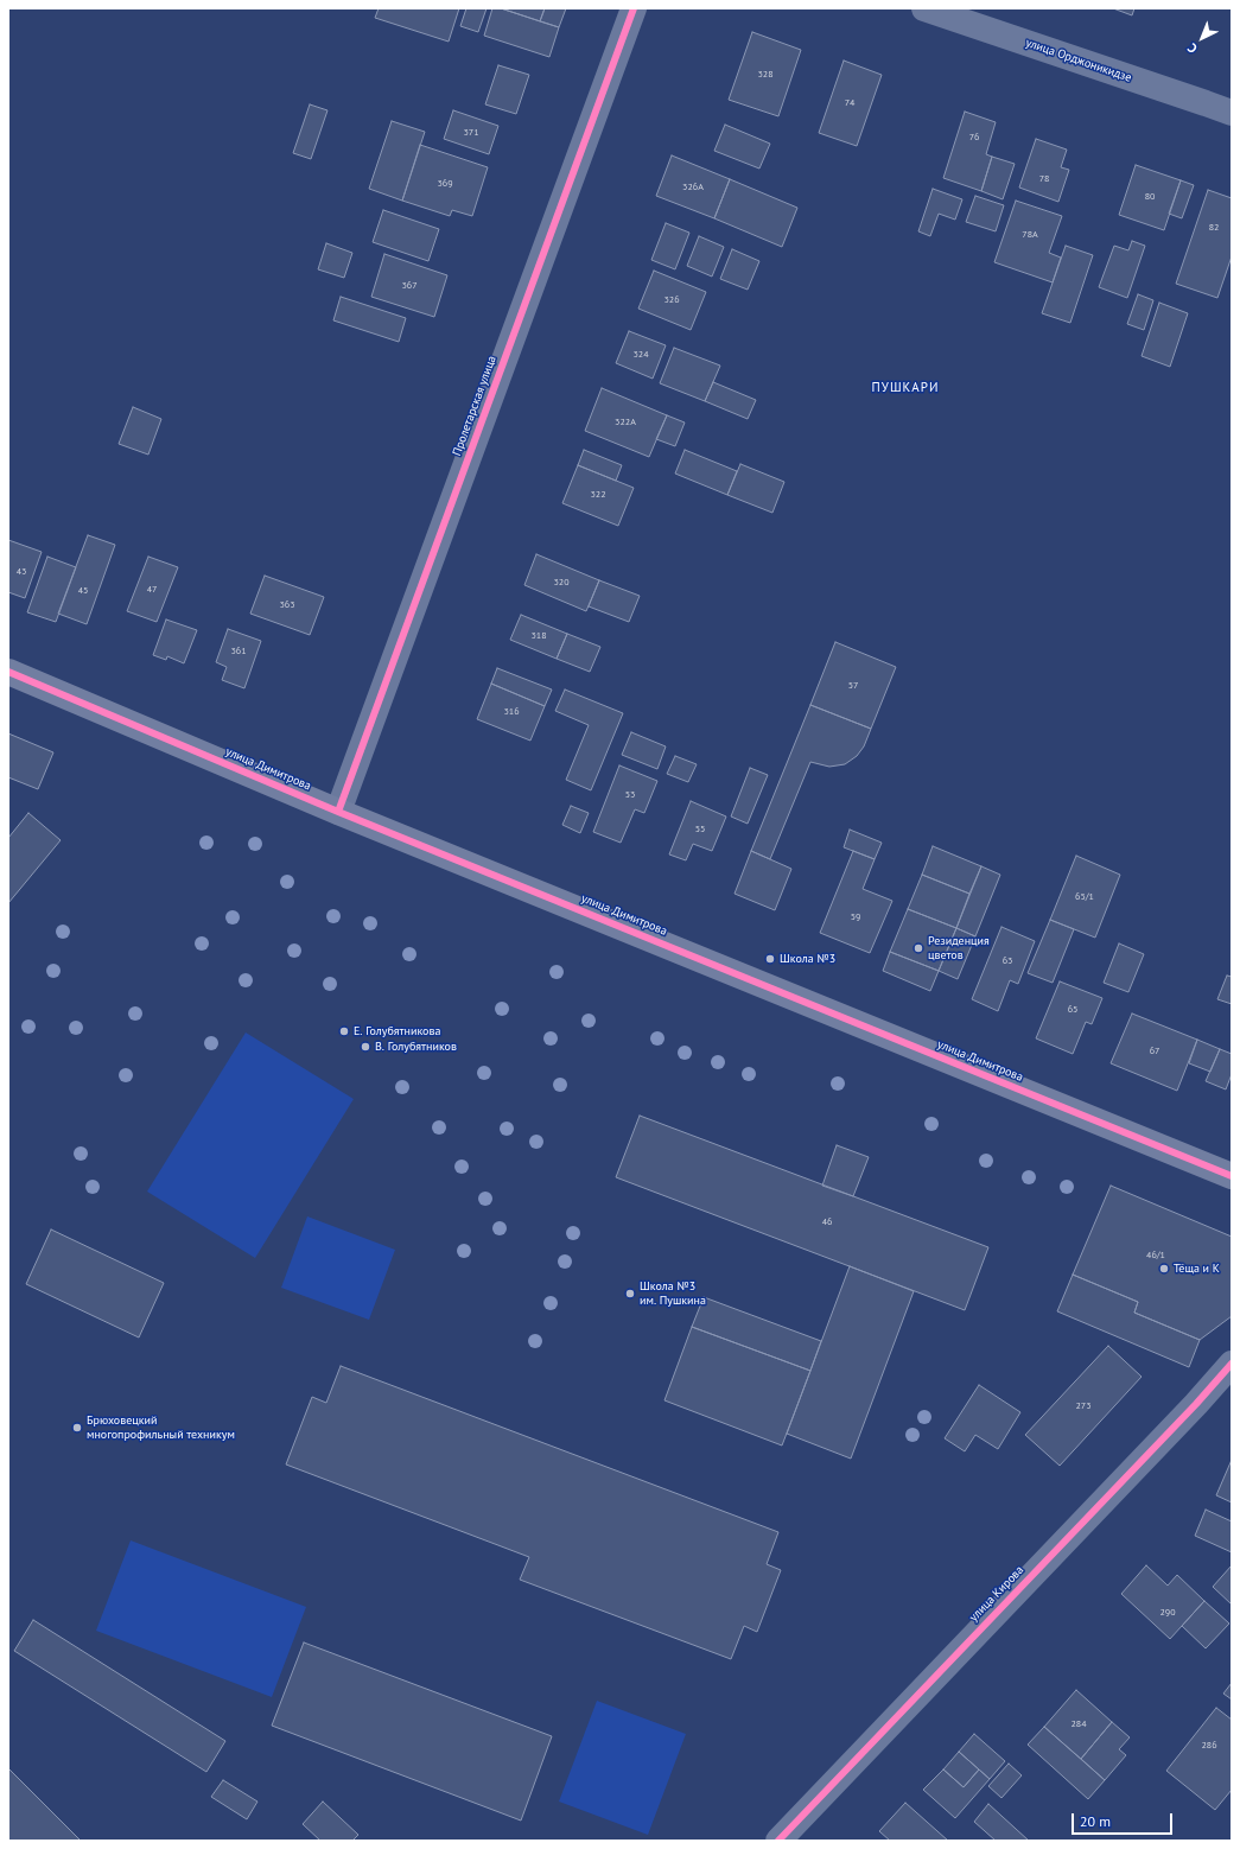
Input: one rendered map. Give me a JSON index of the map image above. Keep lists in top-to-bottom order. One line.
{"streets":{"street":["улица Орджоникидзе","Пролетарская улица","улица Димитрова","улица Кирова"]},"crossings":[["Пролетарская улица","улица Димитрова"]],"districts":["ПУШКАРИ"],"places":["Резиденция цветов","Школа №3","Е. Голубятникова","В. Голубятников","Тёща и К","Школа №3 им. Пушкина","Брюховецкий многопрофильный техникум"],"house_numbers":["328","74","371","76","78","369","326А","80","82","78А","367","326","324","322А","322","43","320","47","45","363","318","361","57","316","53","55","65/1","59","63","65","67","46","46/1","273","290","284","286"],"scale_bar":"20 m","north":"bottom left"}
